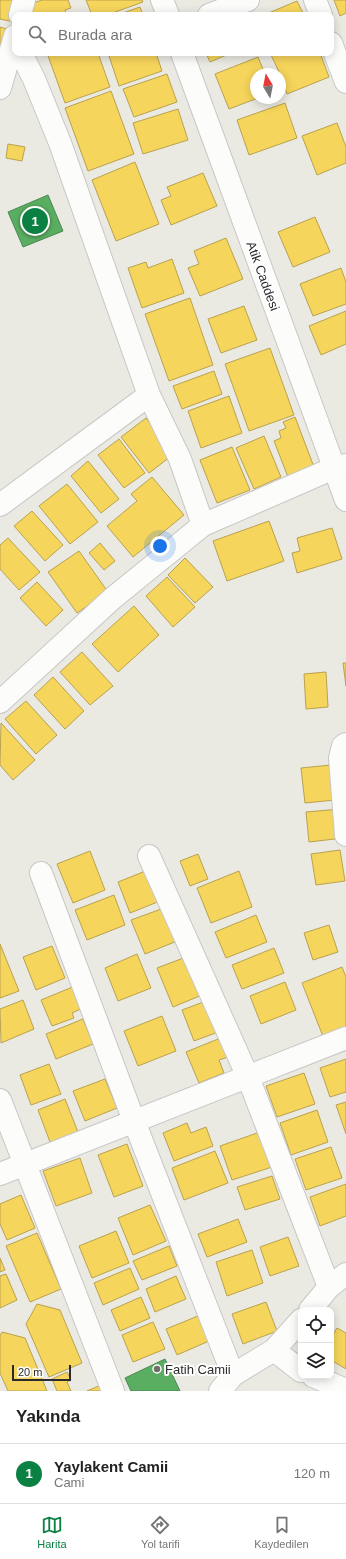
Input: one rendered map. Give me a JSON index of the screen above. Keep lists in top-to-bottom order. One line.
{"streets":{"street":["Atik Caddesi"]},"places":["Fatih Camii"],"scale_bar":"20 m","north":"top","page":{"search":"Burada ara","pins":"1","scale":"20 m","heading":"Yakında","list":[{"mark":"1","name":"Yaylakent Camii","note":"Cami","value":"120 m"}],"nav":["Harita","Yol tarifi","Kaydedilen"]}}
